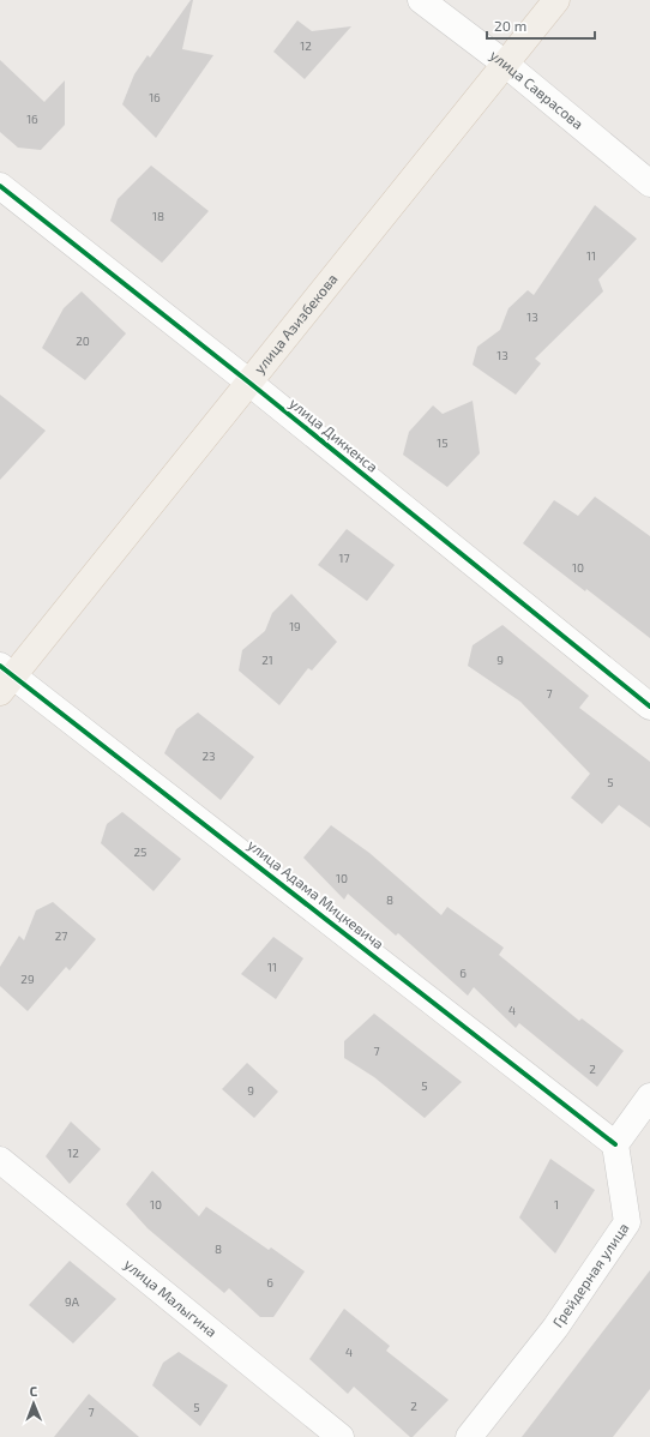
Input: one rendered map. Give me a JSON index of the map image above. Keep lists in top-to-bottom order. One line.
{"streets":{"main road":["улица Азизбекова"],"street":["улица Саврасова","улица Диккенса","улица Адама Мицкевича","Грейдерная улица","улица Малыгина"]},"crossings":[["улица Саврасова","улица Азизбекова"],["улица Азизбекова","улица Диккенса"],["улица Азизбекова","улица Адама Мицкевича"],["улица Адама Мицкевича","Грейдерная улица"]],"house_numbers":["12","16","16","18","11","13","20","13","15","17","10","19","21","9","7","23","5","25","10","8","27","11","6","29","4","7","2","5","9","12","10","1","8","6","9А","4","2","5","7"],"scale_bar":"20 m","north":"top"}
